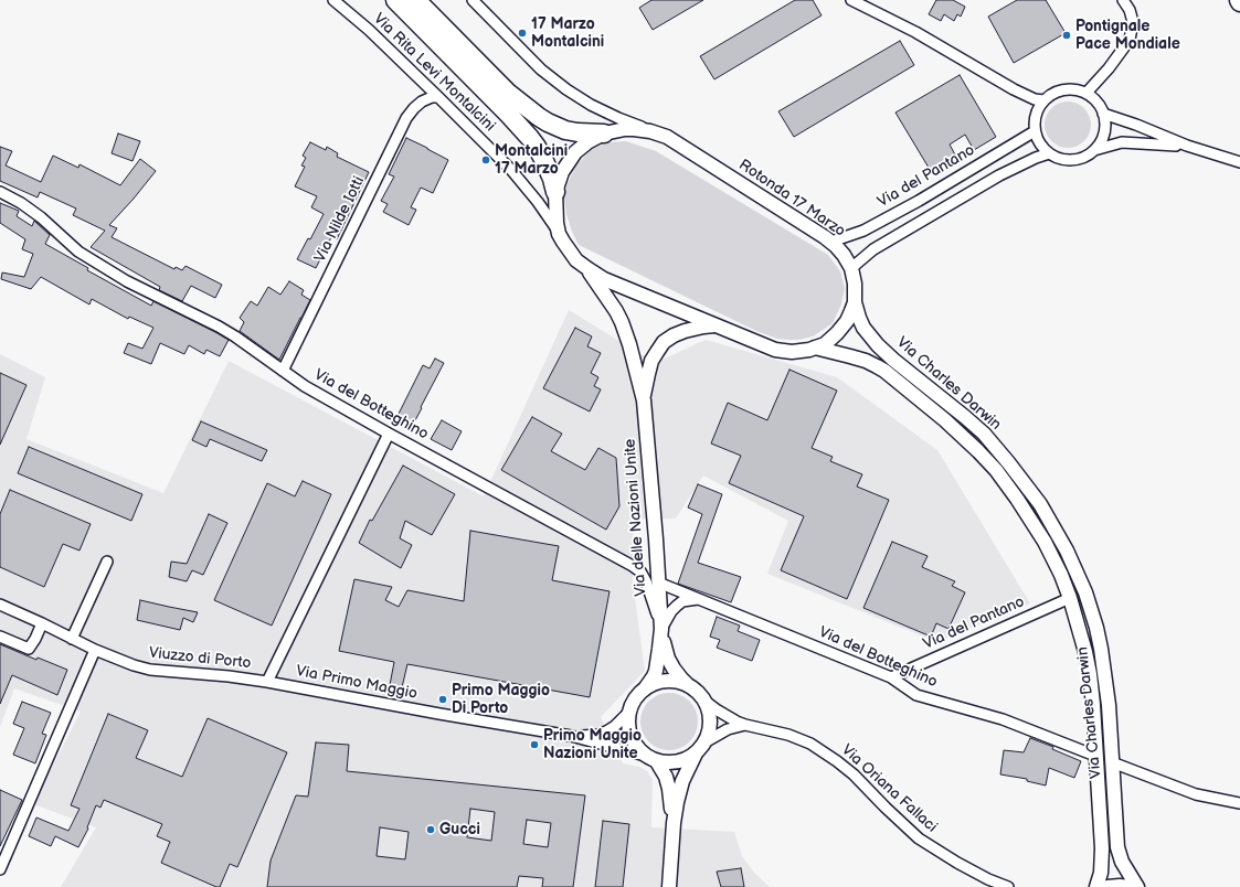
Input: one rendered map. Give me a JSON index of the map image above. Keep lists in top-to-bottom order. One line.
{"streets":{"main road":["Rotonda 17 Marzo","Via Charles Darwin","Via delle Nazioni Unite"],"street":["Via Rita Levi Montalcini","Via del Pantano","Via Nilde Iotti","Via del Botteghino","Viuzzo di Porto","Via Primo Maggio","Via Oriana Fallaci"]},"crossings":[["Via Rita Levi Montalcini","Rotonda 17 Marzo"],["Via Rita Levi Montalcini","Via Nilde Iotti"],["Via del Pantano","Rotonda 17 Marzo"],["Via del Pantano","Via Charles Darwin"],["Via del Pantano","Via del Botteghino"],["Rotonda 17 Marzo","Via Charles Darwin"],["Rotonda 17 Marzo","Via delle Nazioni Unite"],["Via Nilde Iotti","Via del Botteghino"],["Via Charles Darwin","Via del Botteghino"],["Via del Botteghino","Via delle Nazioni Unite"],["Via del Botteghino","Viuzzo di Porto"],["Via delle Nazioni Unite","Via Primo Maggio"],["Via delle Nazioni Unite","Via Oriana Fallaci"],["Viuzzo di Porto","Via Primo Maggio"],["Via Primo Maggio","Via Oriana Fallaci"]],"places":["17 Marzo Montalcini","Pontignale Pace Mondiale","Montalcini 17 Marzo","Primo Maggio Di Porto","Primo Maggio Nazioni Unite","Gucci"]}
